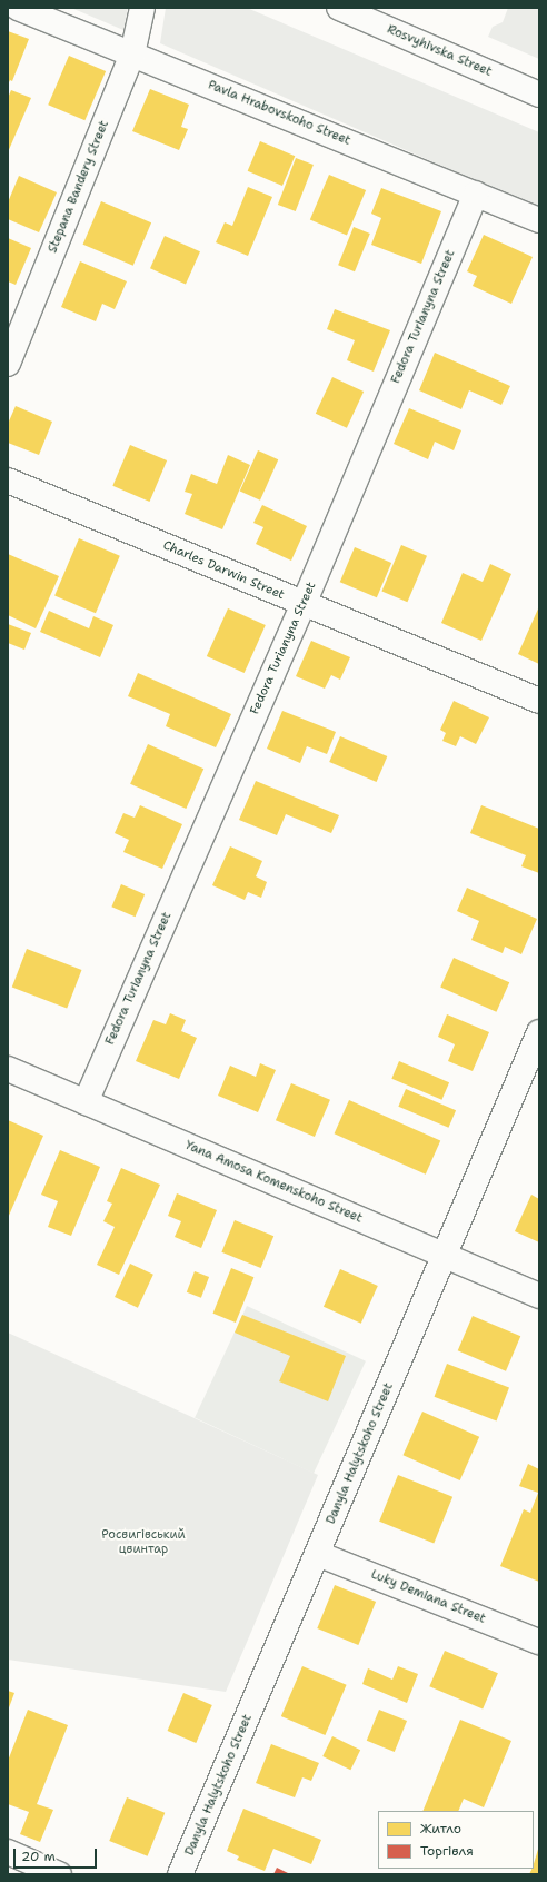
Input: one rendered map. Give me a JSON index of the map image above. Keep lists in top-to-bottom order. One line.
{"streets":{"street":["Rosvyhivska Street","Pavla Hrabovskoho Street","Stepana Bandery Street","Fedora Turianyna Street","Charles Darwin Street","Yana Amosa Komenskoho Street","Danyla Halytskoho Street","Luky Demiana Street"]},"crossings":[["Pavla Hrabovskoho Street","Stepana Bandery Street"],["Pavla Hrabovskoho Street","Fedora Turianyna Street"],["Fedora Turianyna Street","Charles Darwin Street"],["Fedora Turianyna Street","Yana Amosa Komenskoho Street"],["Yana Amosa Komenskoho Street","Danyla Halytskoho Street"],["Danyla Halytskoho Street","Luky Demiana Street"]],"parks":["Росвигівський цвинтар"],"legend":["Житло","Торгівля"],"scale_bar":"20 m"}
